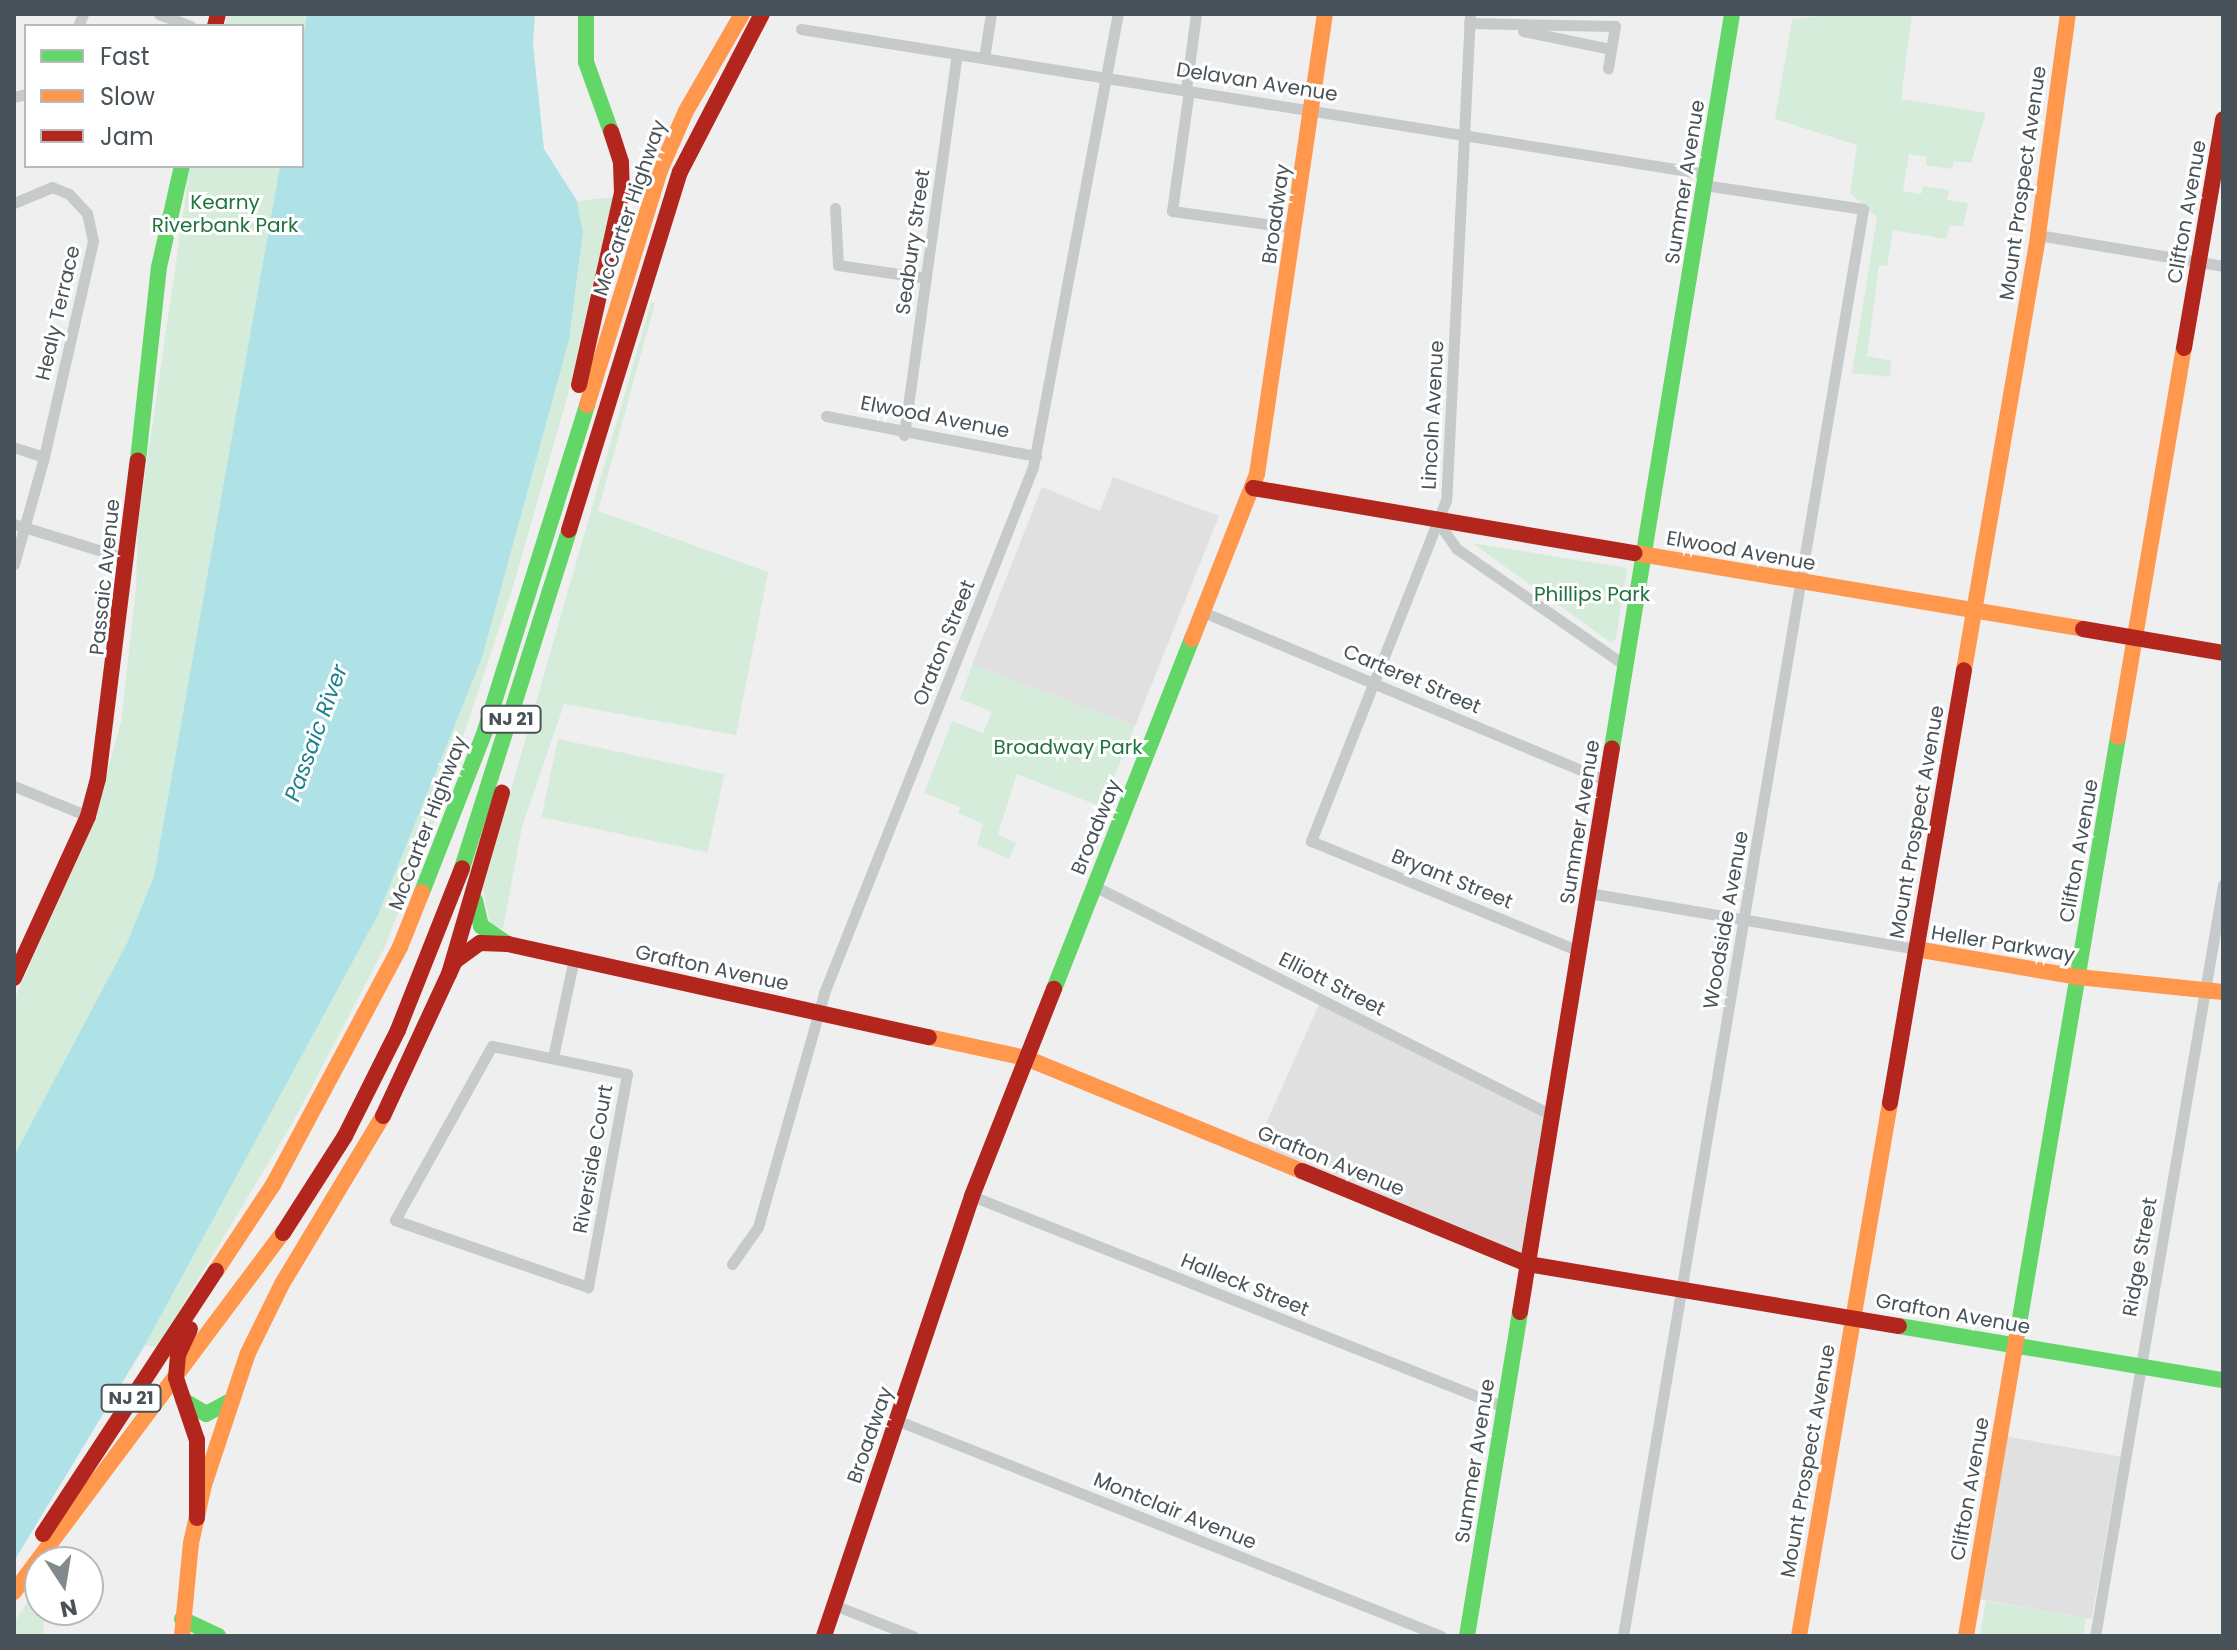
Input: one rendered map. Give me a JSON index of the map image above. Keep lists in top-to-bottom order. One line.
{"streets":{"main road":["Summer Avenue","Mount Prospect Avenue","McCarter Highway","Clifton Avenue","Broadway","Elwood Avenue","Passaic Avenue","NJ 21","Heller Parkway","Grafton Avenue"],"street":["Delavan Avenue","Seabury Street","Healy Terrace","Lincoln Avenue","Oraton Street","Carteret Street","Bryant Street","Woodside Avenue","Elliott Street","Riverside Court","Ridge Street","Halleck Street","Montclair Avenue"]},"crossings":[["Delavan Avenue","Summer Avenue"],["Delavan Avenue","Broadway"],["Delavan Avenue","Seabury Street"],["Delavan Avenue","Lincoln Avenue"],["Delavan Avenue","Oraton Street"],["Delavan Avenue","Woodside Avenue"],["Summer Avenue","Elwood Avenue"],["Summer Avenue","Carteret Street"],["Summer Avenue","Bryant Street"],["Summer Avenue","Heller Parkway"],["Summer Avenue","Grafton Avenue"],["Summer Avenue","Elliott Street"],["Summer Avenue","Halleck Street"],["Mount Prospect Avenue","Elwood Avenue"],["Mount Prospect Avenue","Heller Parkway"],["Mount Prospect Avenue","Grafton Avenue"],["Clifton Avenue","Elwood Avenue"],["Clifton Avenue","Heller Parkway"],["Clifton Avenue","Grafton Avenue"],["Broadway","Elwood Avenue"],["Broadway","Carteret Street"],["Broadway","Grafton Avenue"],["Broadway","Elliott Street"],["Broadway","Halleck Street"],["Broadway","Montclair Avenue"],["Seabury Street","Elwood Avenue"],["Lincoln Avenue","Elwood Avenue"],["Lincoln Avenue","Carteret Street"],["Lincoln Avenue","Bryant Street"],["Elwood Avenue","Oraton Street"],["Elwood Avenue","Woodside Avenue"],["Oraton Street","Grafton Avenue"],["Woodside Avenue","Heller Parkway"],["Woodside Avenue","Grafton Avenue"],["Heller Parkway","Ridge Street"],["Grafton Avenue","Ridge Street"]],"water":["Passaic River"],"parks":["Kearny Riverbank Park","Phillips Park","Broadway Park"],"legend":["Fast","Slow","Jam"],"north":"bottom"}
